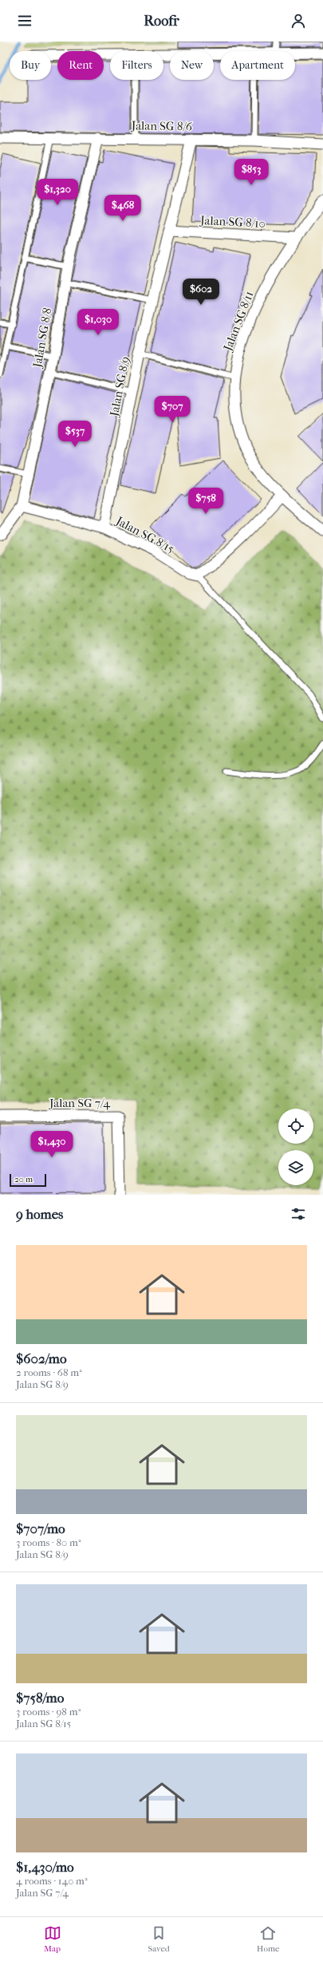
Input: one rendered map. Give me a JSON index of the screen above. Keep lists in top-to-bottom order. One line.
{"streets":{"street":["Jalan SG 8/6","Jalan SG 8/10","Jalan SG 8/11","Jalan SG 8/8","Jalan SG 8/9","Jalan SG 8/15","Jalan SG 7/4"]},"crossings":[["Jalan SG 8/6","Jalan SG 8/8"],["Jalan SG 8/6","Jalan SG 8/9"],["Jalan SG 8/10","Jalan SG 8/11"],["Jalan SG 8/10","Jalan SG 8/9"],["Jalan SG 8/8","Jalan SG 8/15"],["Jalan SG 8/9","Jalan SG 8/15"]],"scale_bar":"20 m","page":{"header":"Roofr","chip":["Buy","Rent","Filters","New","Apartment"],"price":["$853","$1,320","$468","$602","$1,030","$707","$537","$758","$1,430"],"scale":"20 m","heading":"9 homes","list":[{"name":"$602/mo","note":"2 rooms · 68 m² · Jalan SG 8/9"},{"name":"$707/mo","note":"3 rooms · 80 m² · Jalan SG 8/9"},{"name":"$758/mo","note":"3 rooms · 98 m² · Jalan SG 8/15"},{"name":"$1,430/mo","note":"4 rooms · 140 m² · Jalan SG 7/4"}],"tabs":["Map","Saved","Home"]}}
